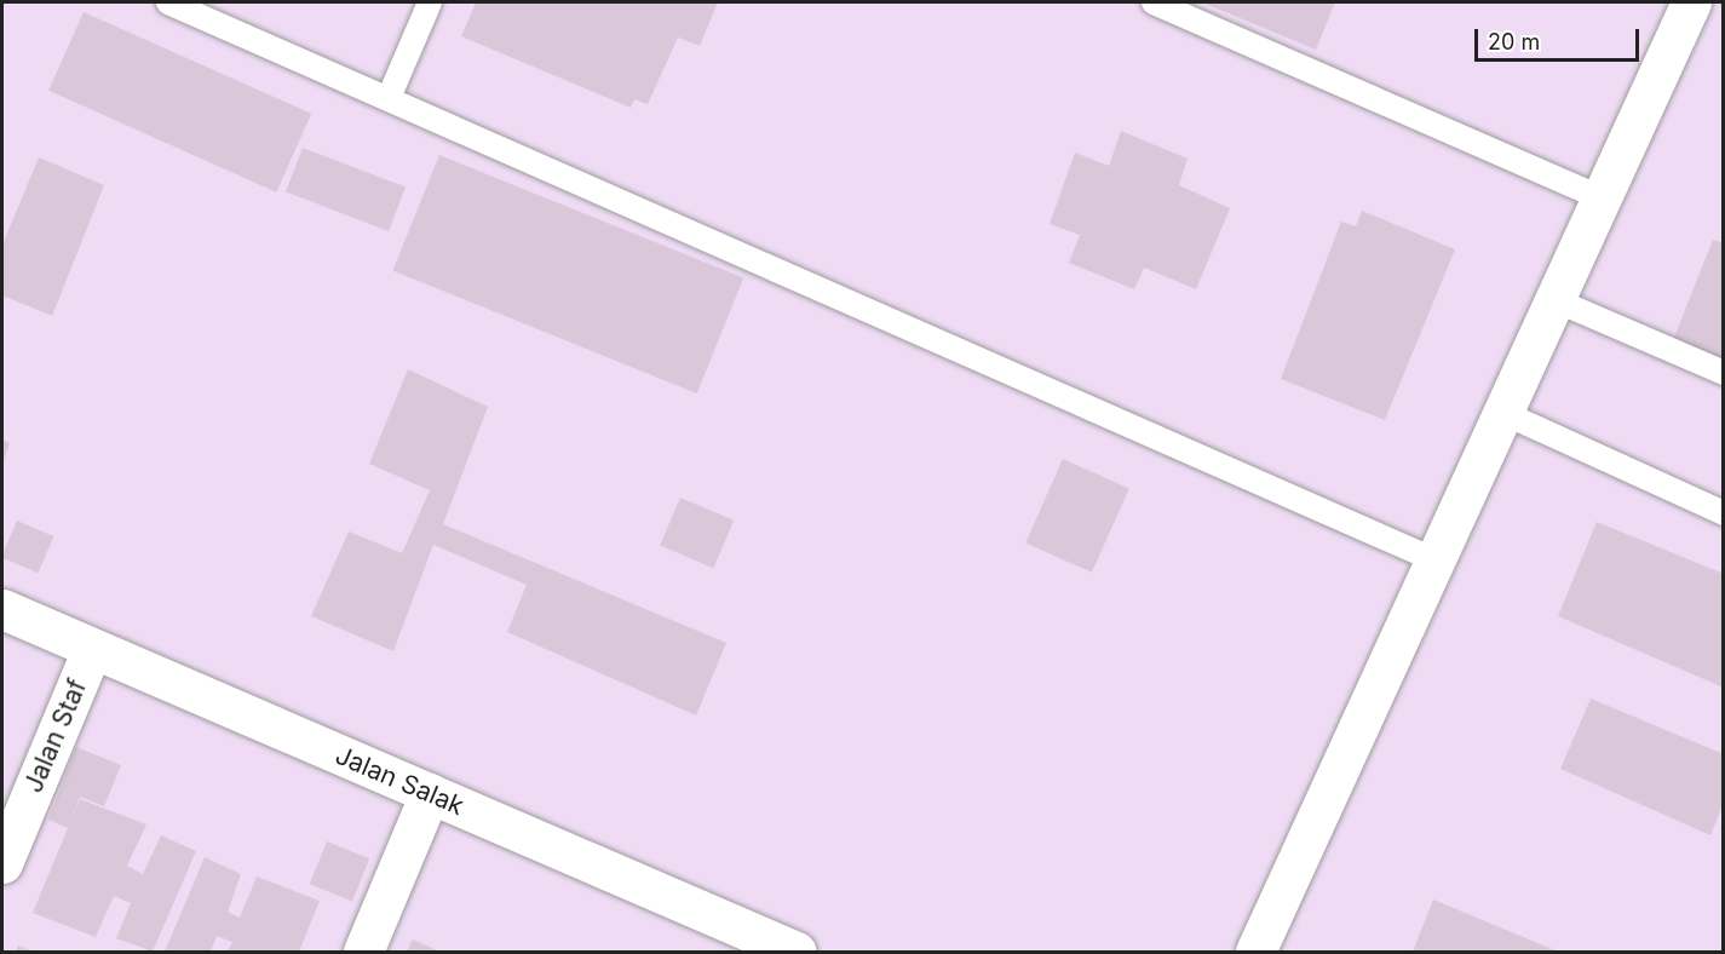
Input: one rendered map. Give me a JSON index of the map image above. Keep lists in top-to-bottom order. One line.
{"streets":{"street":["Jalan Staf","Jalan Salak"]},"crossings":[["Jalan Staf","Jalan Salak"]],"scale_bar":"20 m"}
